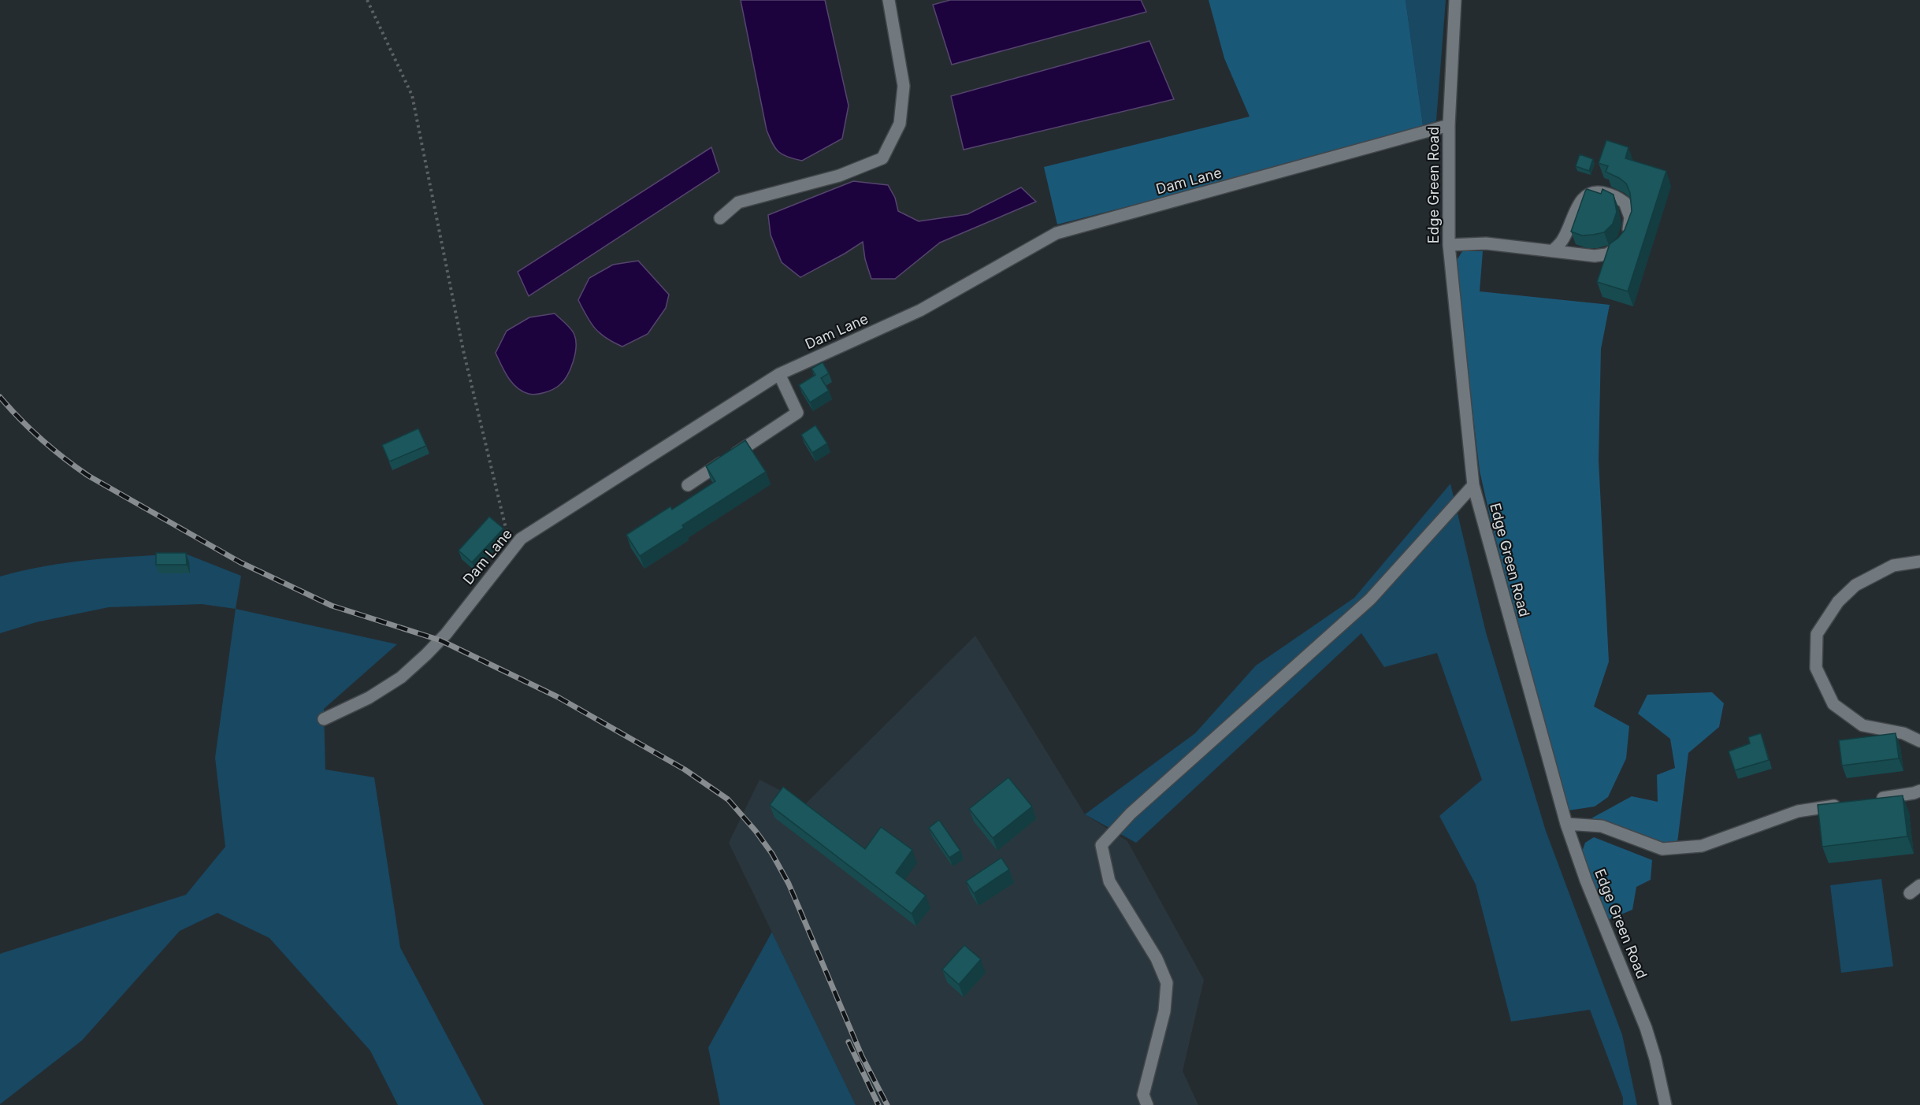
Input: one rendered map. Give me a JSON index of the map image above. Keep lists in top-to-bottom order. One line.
{"streets":{"street":["Dam Lane","Edge Green Road"]},"crossings":[["Dam Lane","Edge Green Road"]]}
